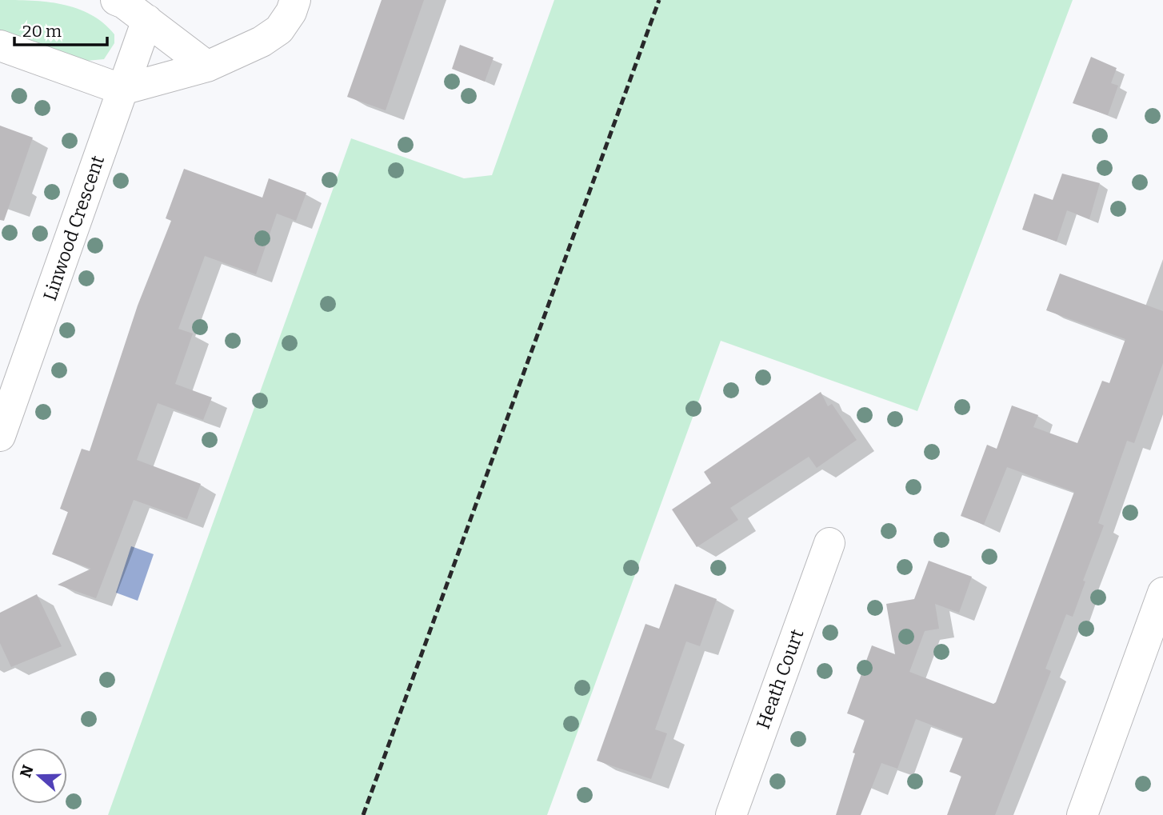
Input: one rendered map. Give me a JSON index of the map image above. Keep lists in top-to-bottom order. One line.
{"streets":{"street":["Linwood Crescent","Heath Court"]},"scale_bar":"20 m","north":"left"}
